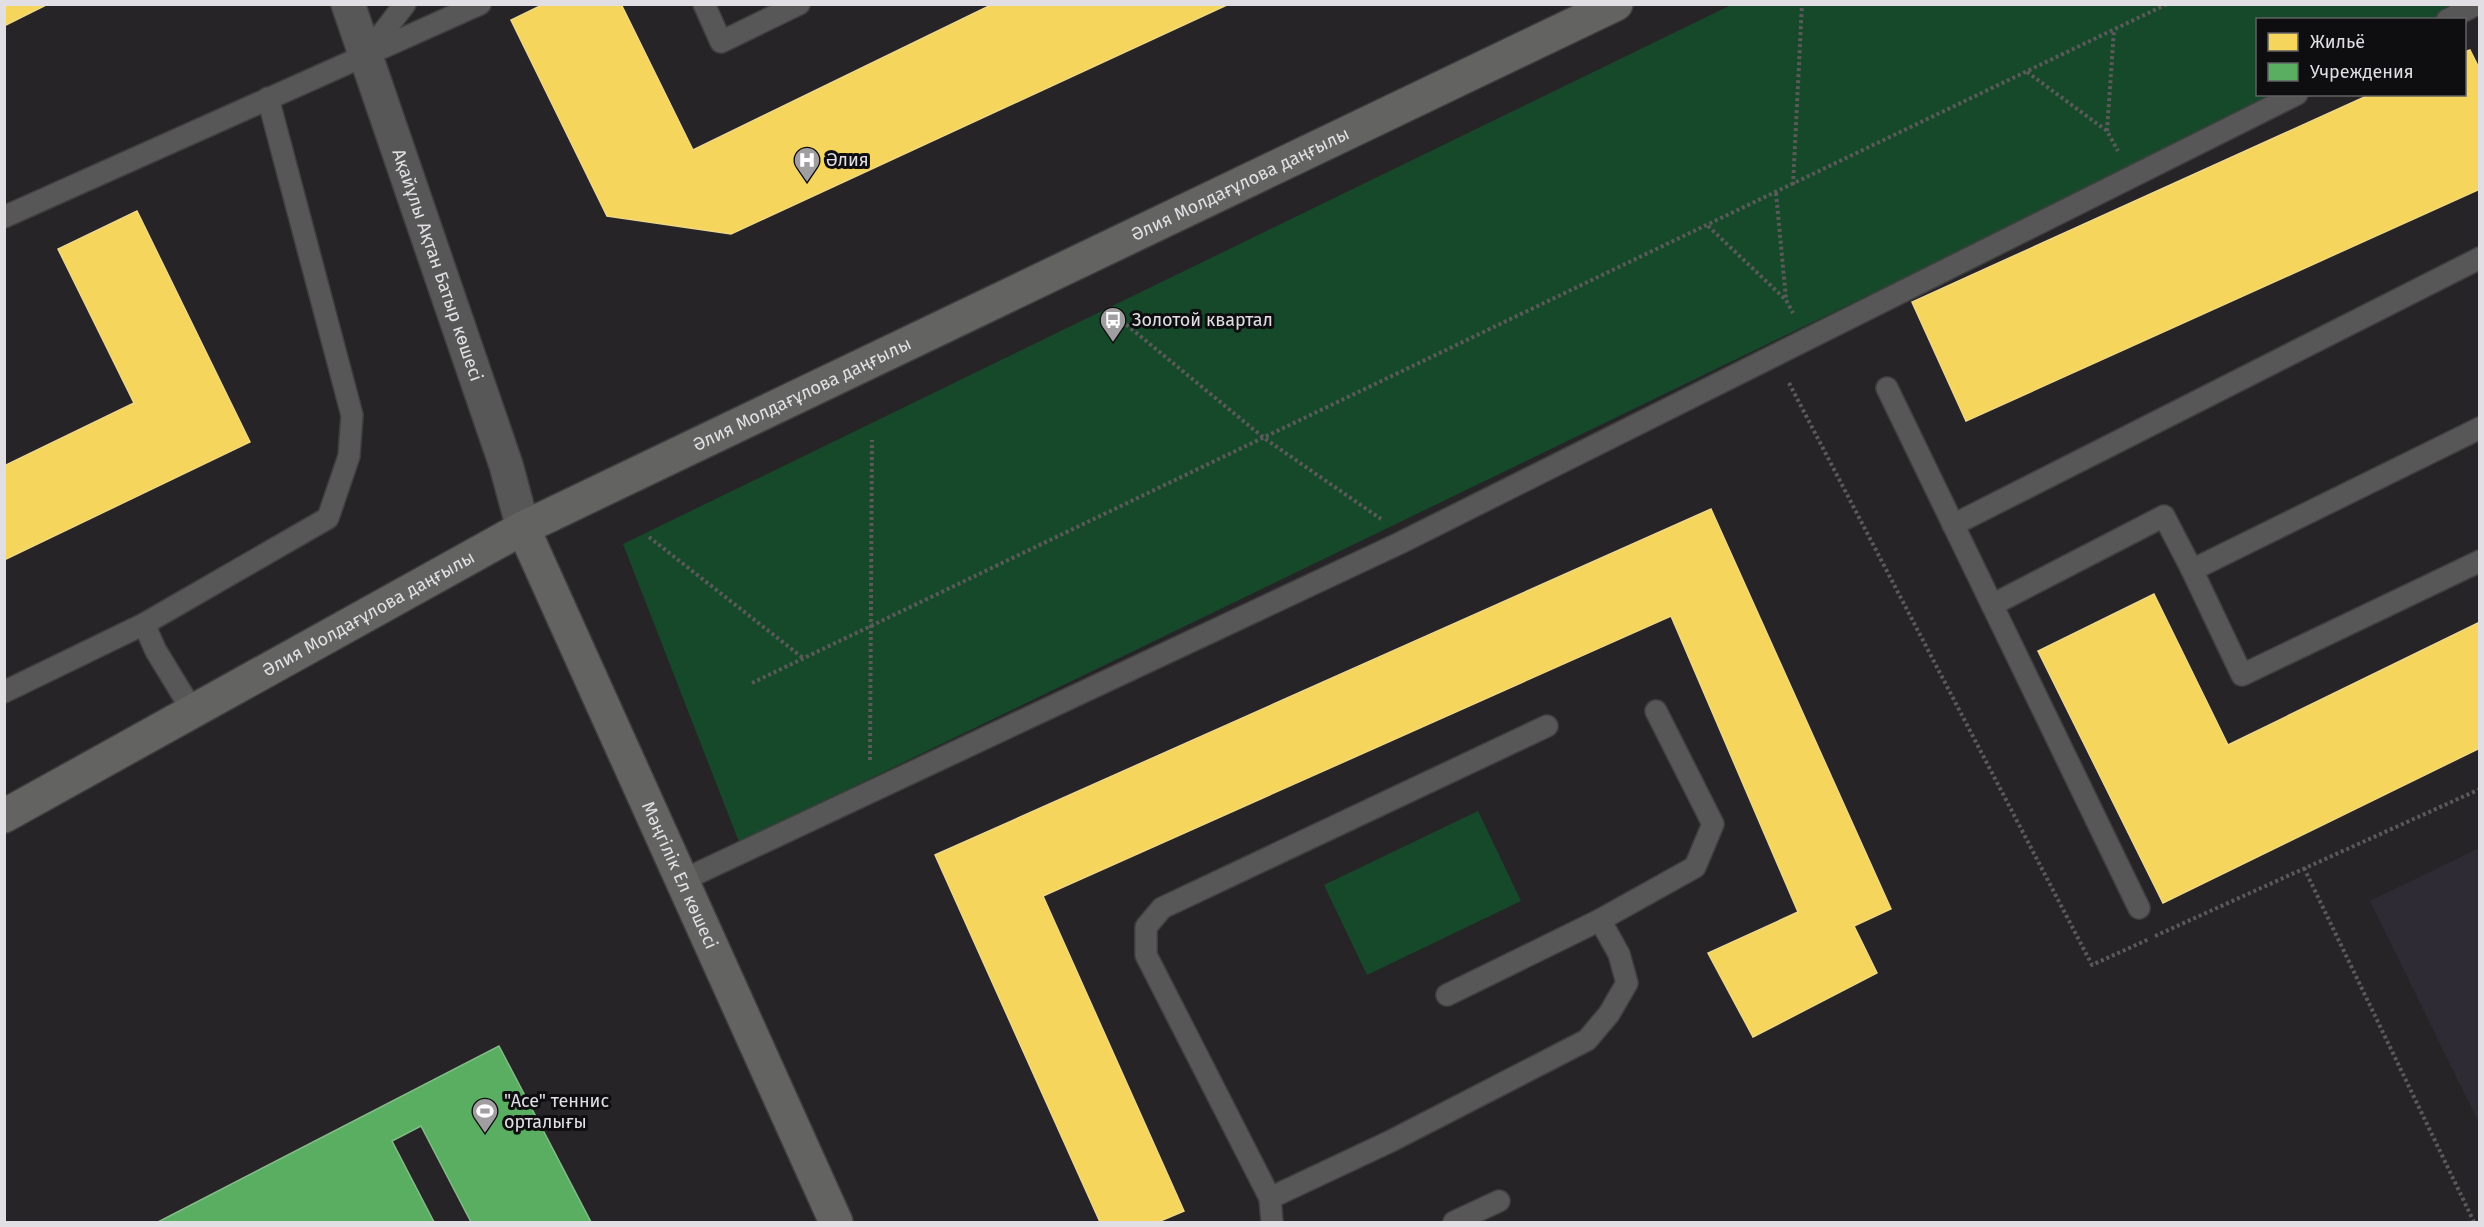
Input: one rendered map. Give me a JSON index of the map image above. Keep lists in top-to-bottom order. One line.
{"streets":{"main road":["Әлия Молдағұлова даңғылы","Мәңгілік Ел көшесі"],"street":["Ақайұлы Ақтан Батыр көшесі"]},"crossings":[["Әлия Молдағұлова даңғылы","Ақайұлы Ақтан Батыр көшесі"],["Әлия Молдағұлова даңғылы","Мәңгілік Ел көшесі"],["Ақайұлы Ақтан Батыр көшесі","Мәңгілік Ел көшесі"]],"places":{"hospital":["Әлия"],"bus stop":["Золотой квартал"],"sports":["\"Ace\" теннис орталығы"]},"legend":["Жильё","Учреждения"]}
